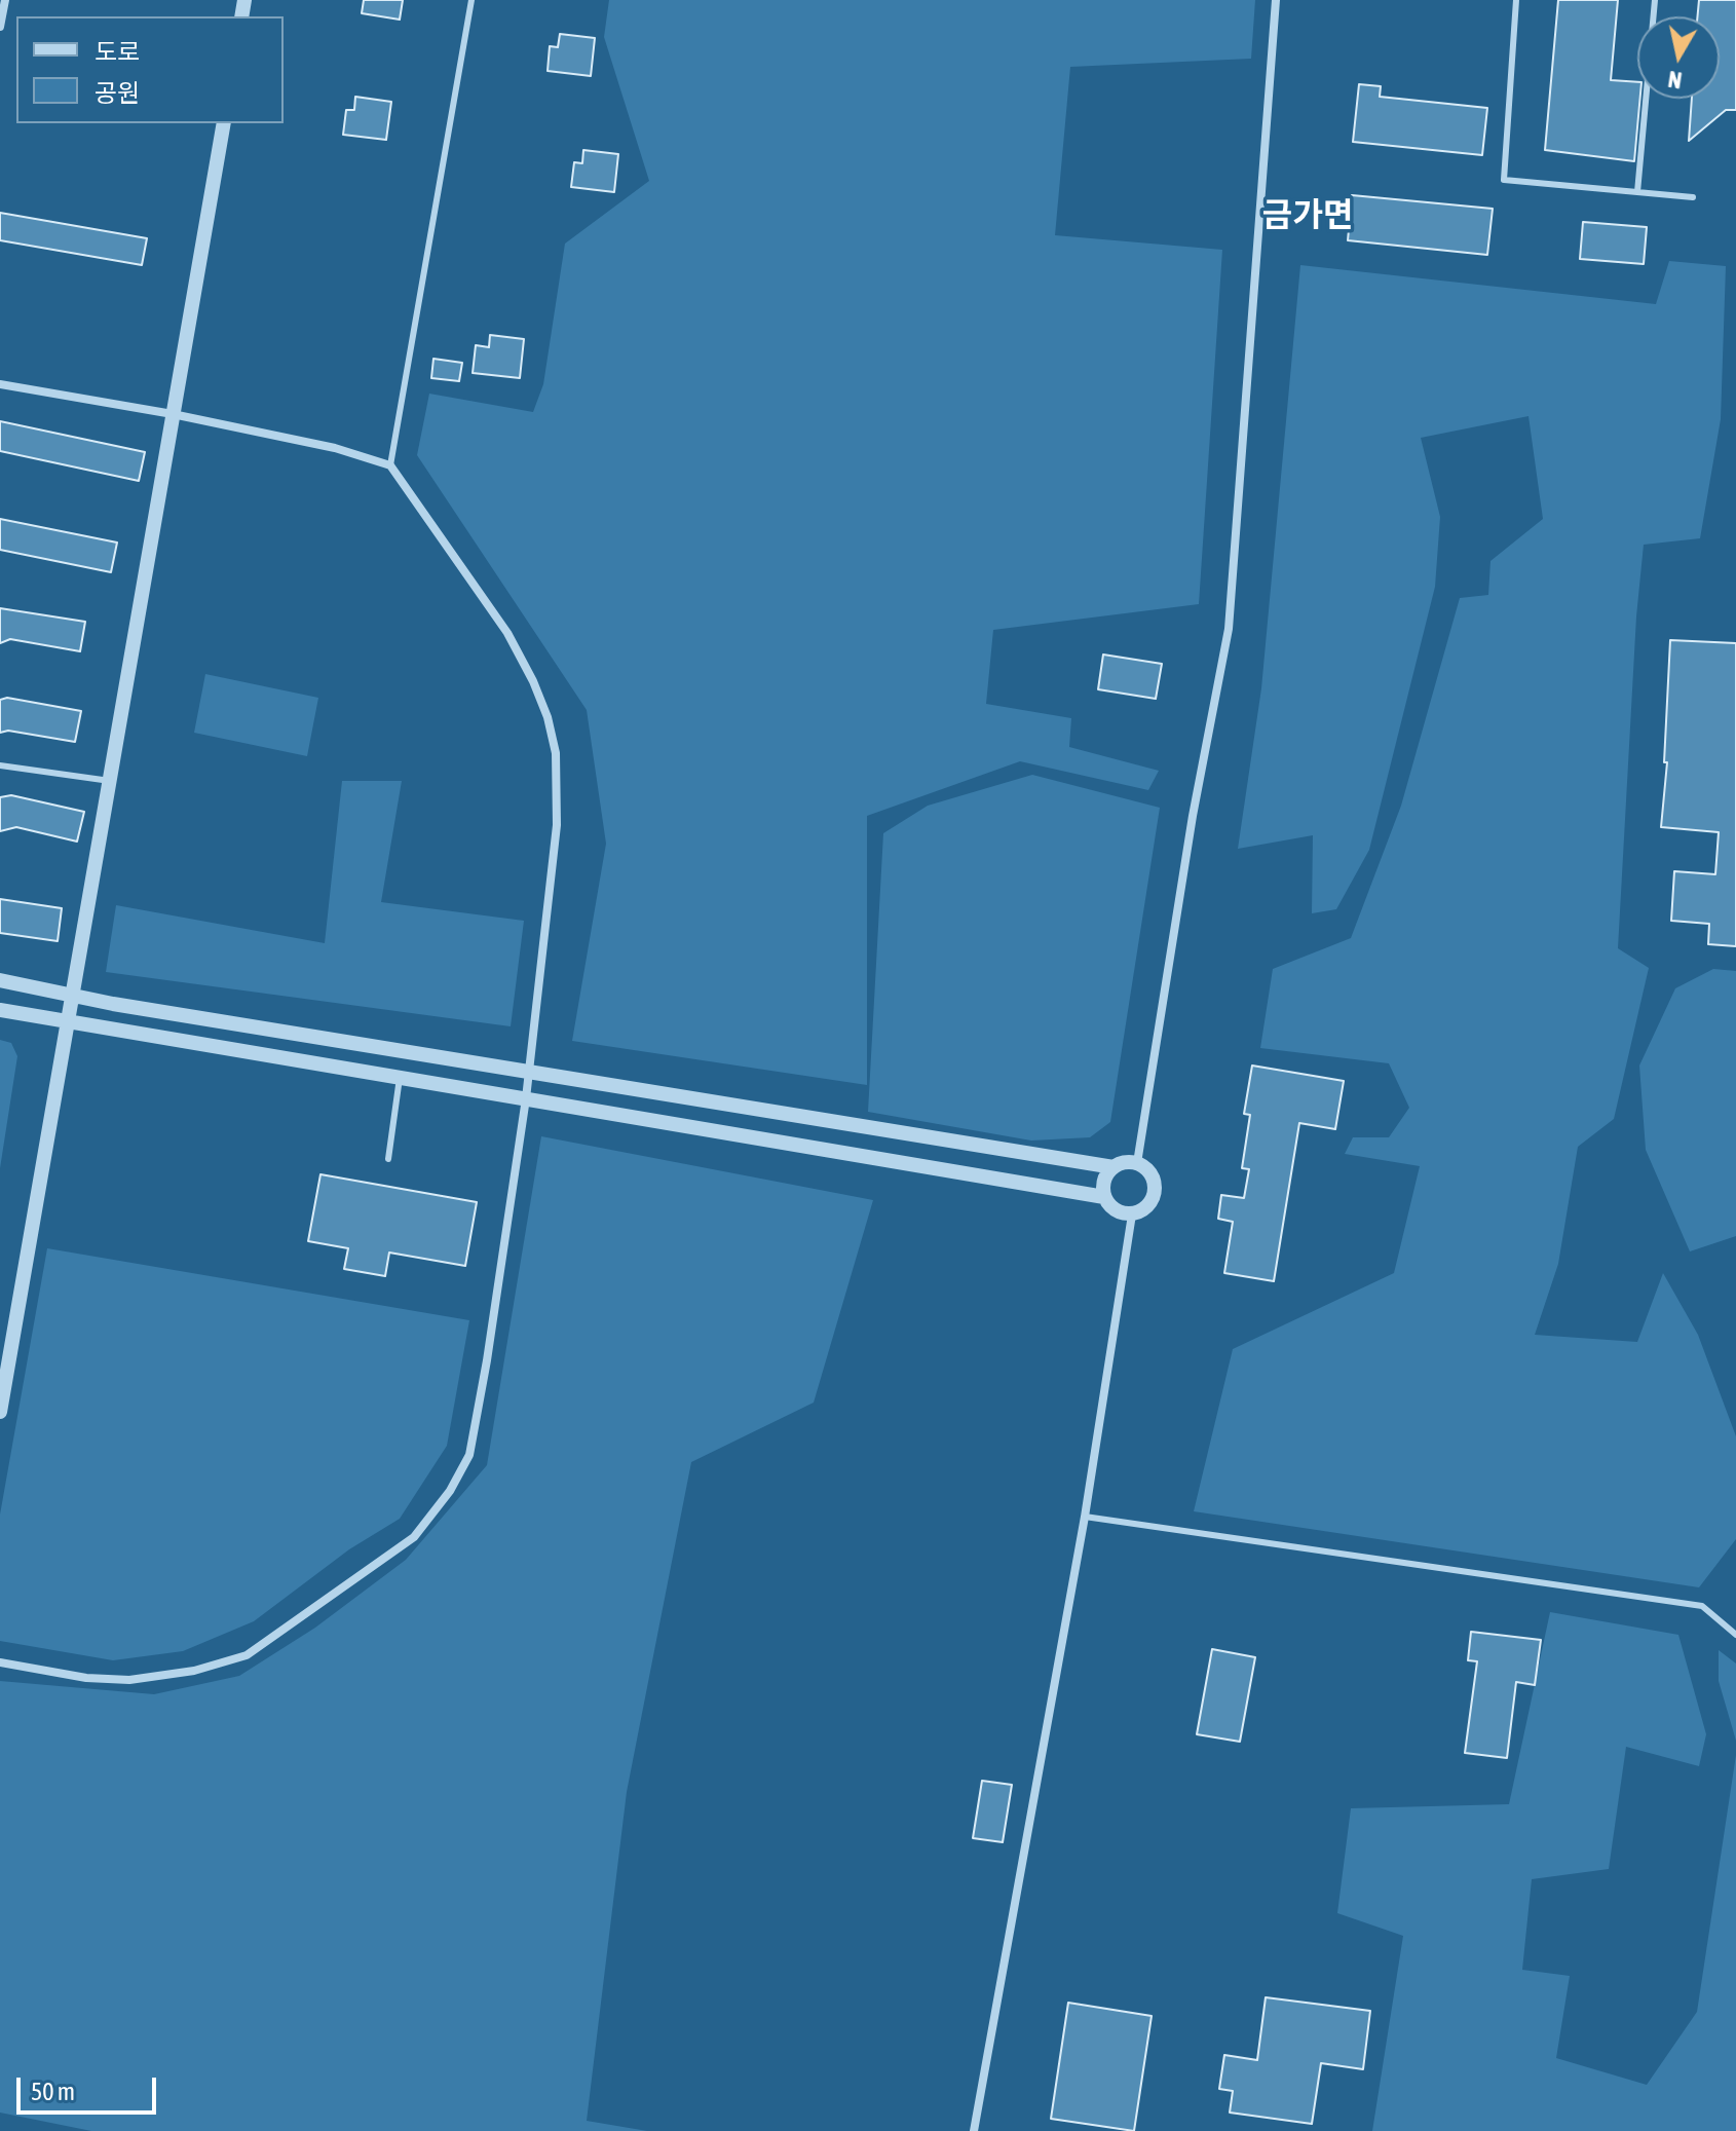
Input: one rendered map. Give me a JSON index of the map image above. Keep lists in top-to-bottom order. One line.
{"districts":["금가면"],"legend":["도로","공원"],"scale_bar":"50 m","north":"bottom"}
